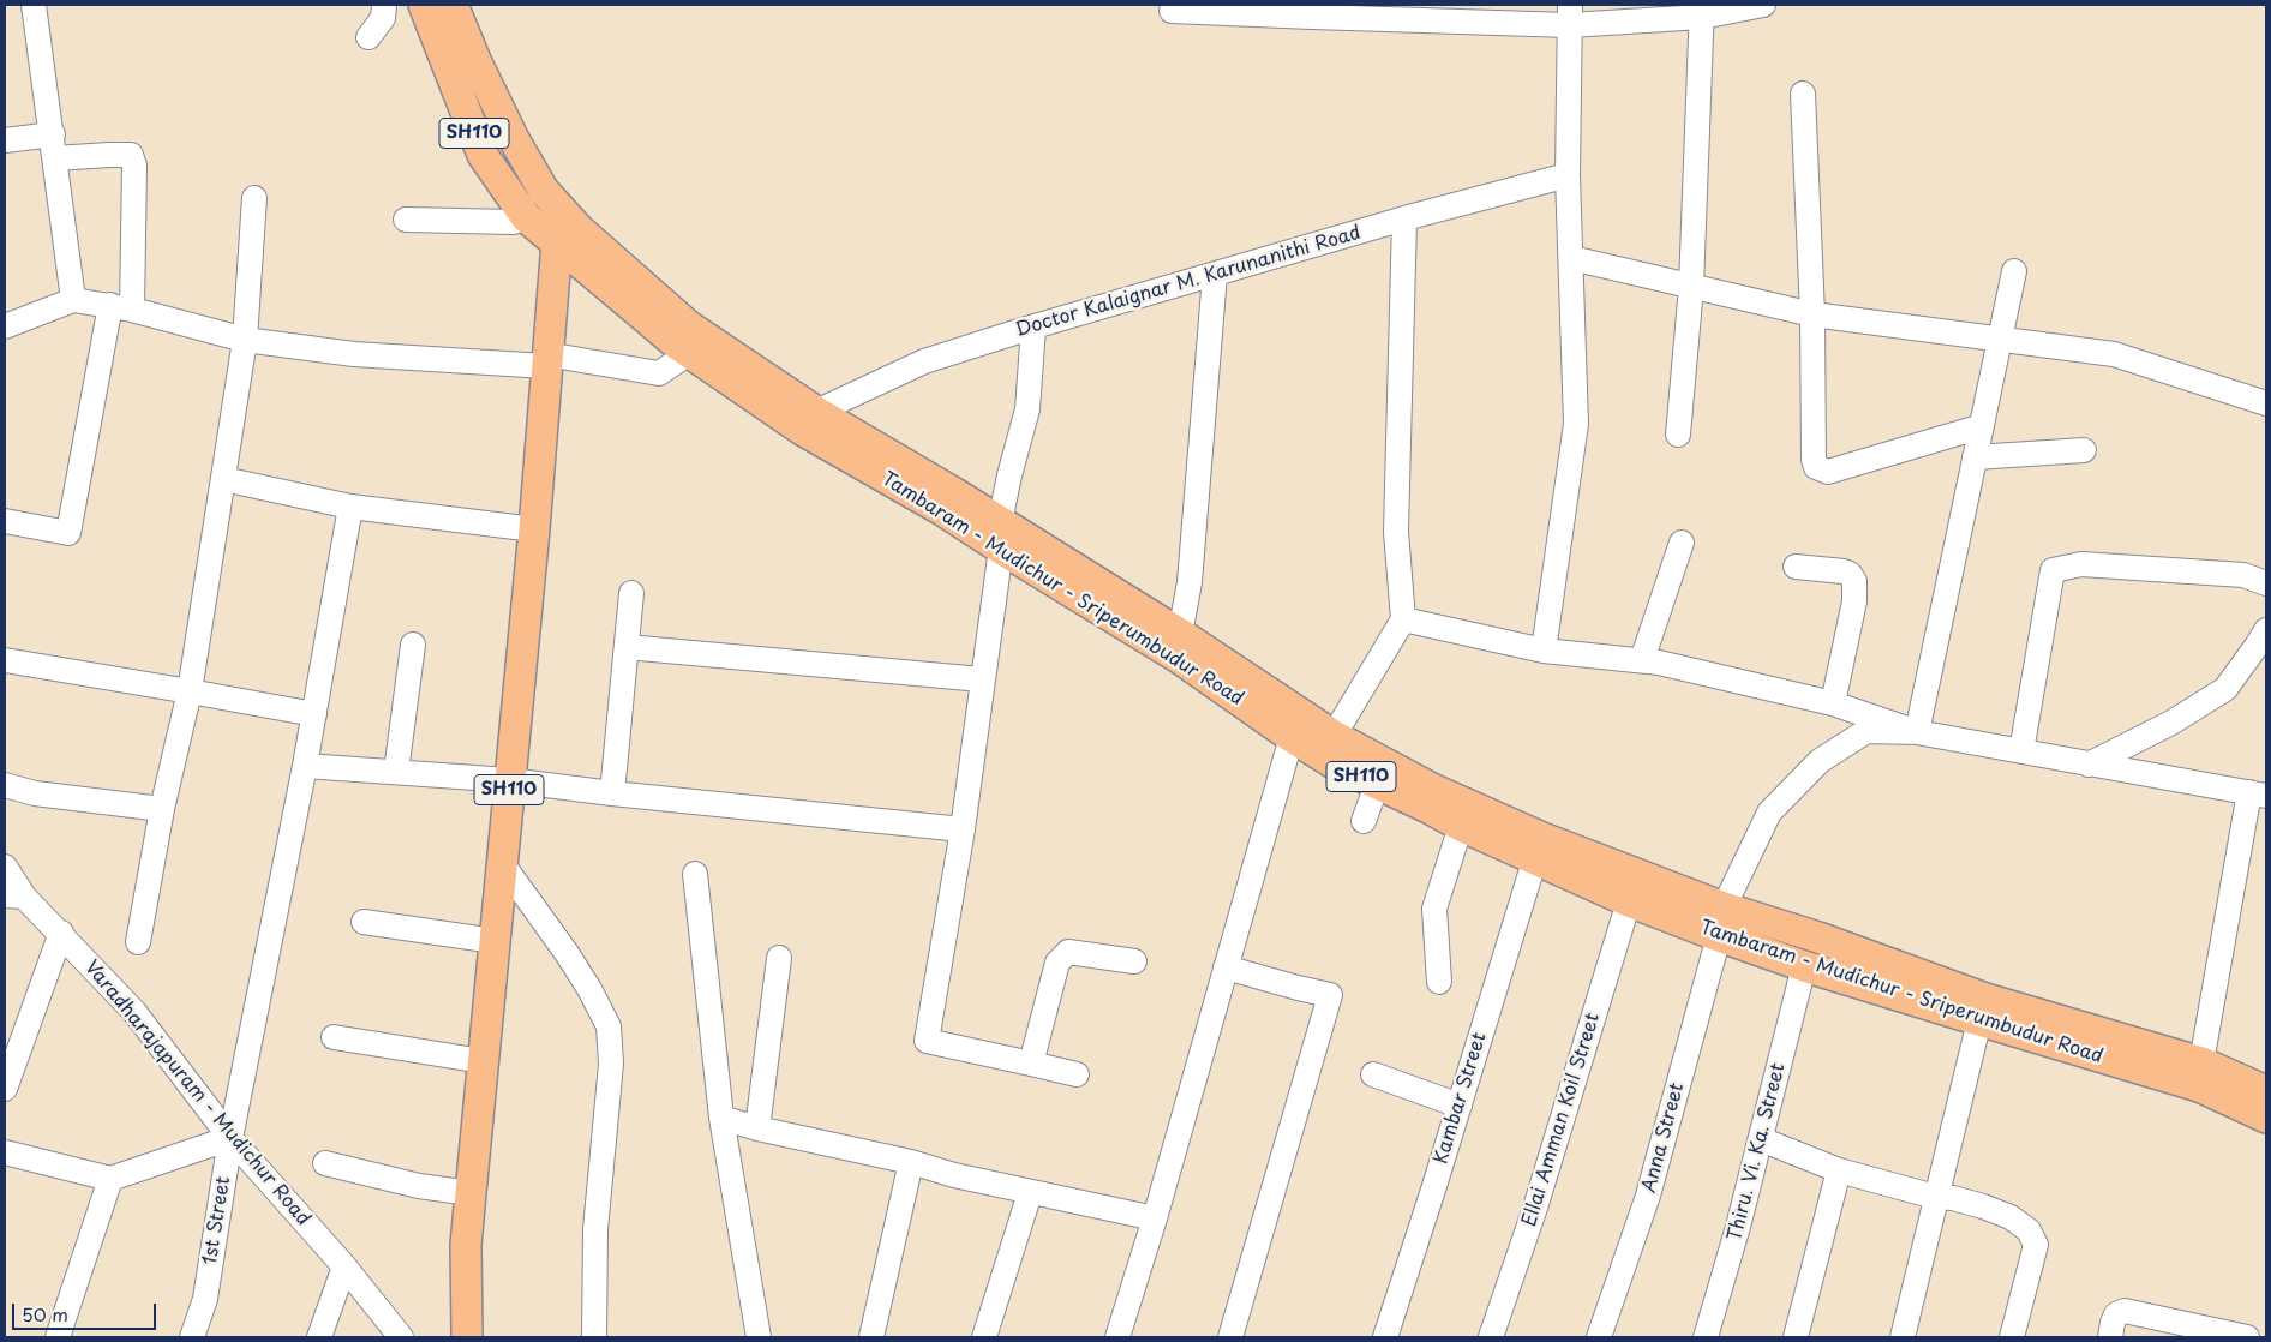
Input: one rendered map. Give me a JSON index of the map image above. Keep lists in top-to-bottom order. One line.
{"streets":{"main road":["SH110","Tambaram - Mudichur - Sriperumbudur Road"],"street":["Doctor Kalaignar M. Karunanithi Road","Varadharajapuram - Mudichur Road","Kambar Street","Ellai Amman Koil Street","Anna Street","Thiru. Vi. Ka. Street","1st Street"]},"crossings":[["SH110","Tambaram - Mudichur - Sriperumbudur Road"],["Doctor Kalaignar M. Karunanithi Road","Tambaram - Mudichur - Sriperumbudur Road"],["Tambaram - Mudichur - Sriperumbudur Road","Kambar Street"],["Tambaram - Mudichur - Sriperumbudur Road","Ellai Amman Koil Street"],["Tambaram - Mudichur - Sriperumbudur Road","Anna Street"],["Tambaram - Mudichur - Sriperumbudur Road","Thiru. Vi. Ka. Street"],["Varadharajapuram - Mudichur Road","1st Street"]],"scale_bar":"50 m"}
